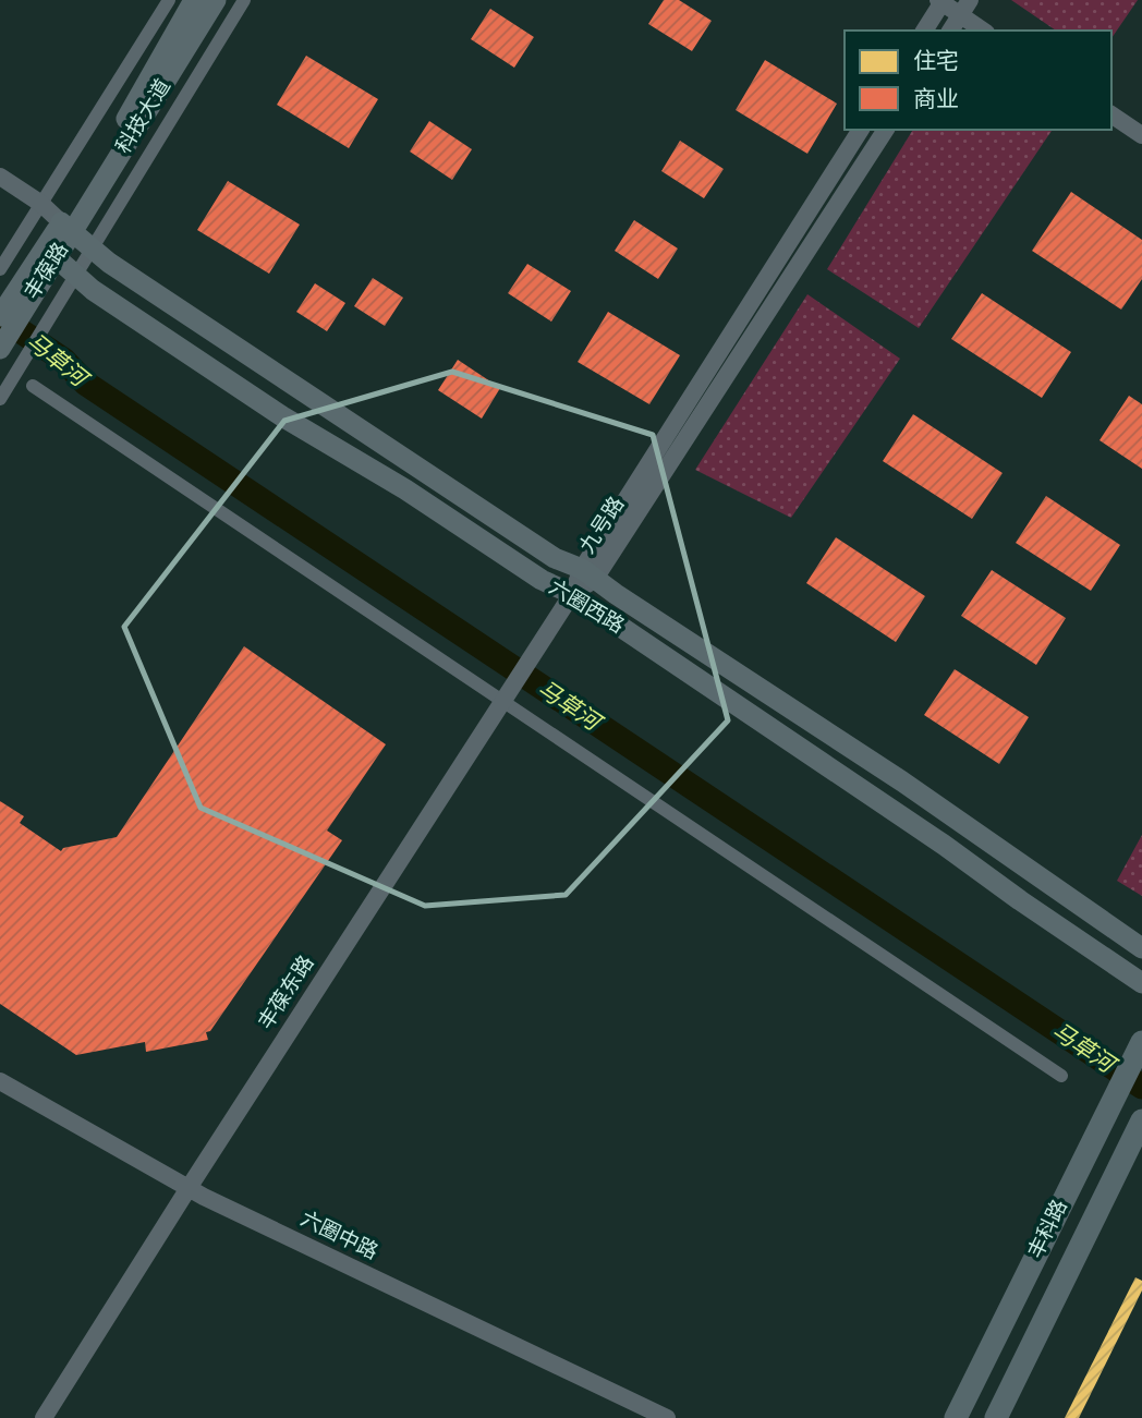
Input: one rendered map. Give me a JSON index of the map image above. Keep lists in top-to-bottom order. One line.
{"streets":{"main road":["科技大道","丰葆路","六圈西路","丰科路"],"street":["九号路","丰葆东路","六圈中路"]},"crossings":[["科技大道","丰葆路"],["科技大道","六圈西路"],["丰葆路","六圈西路"],["九号路","六圈西路"],["九号路","丰葆东路"],["六圈西路","丰葆东路"],["丰葆东路","六圈中路"]],"water":["马草河"],"legend":["住宅","商业"]}
